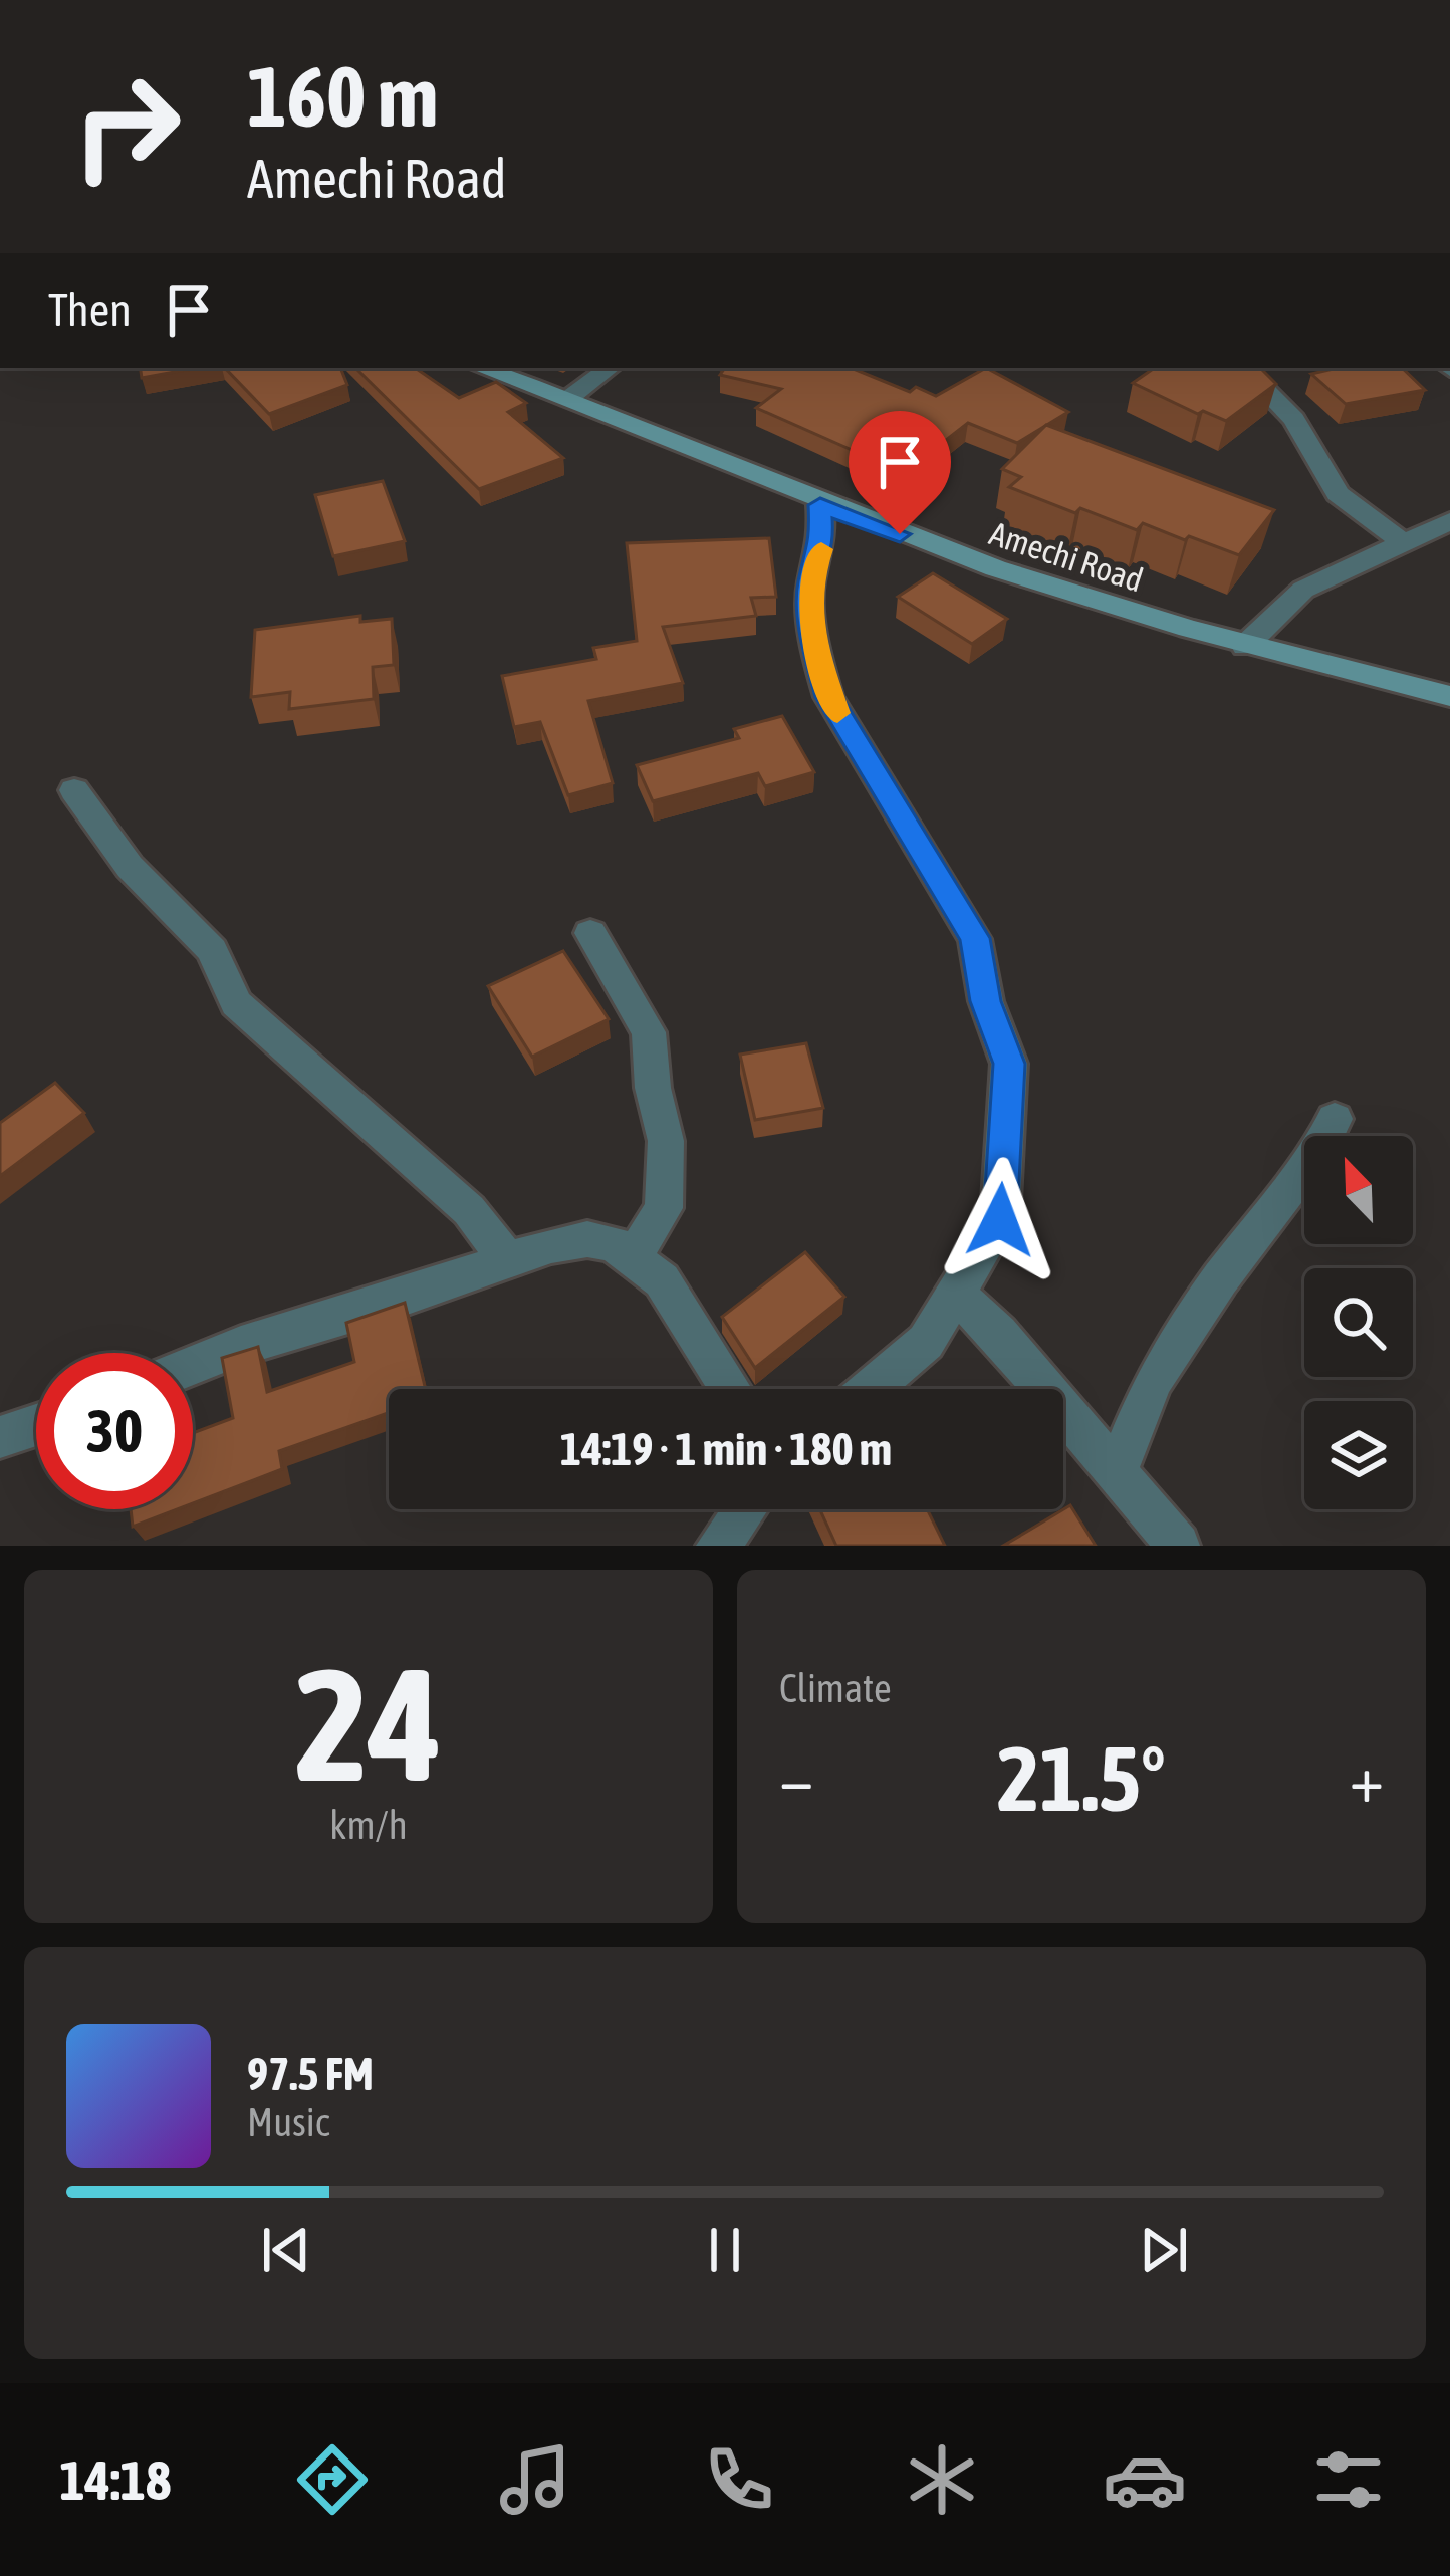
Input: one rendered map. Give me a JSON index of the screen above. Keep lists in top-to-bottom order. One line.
{"streets":{"main road":["Amechi Road"]},"north":"top left","page":{"turn":["160 m","Amechi Road"],"then":"Then","limit":"30","trip":"14:19 · 1 min · 180 m","tile":[["24","km/h"],"Climate"],"heat":["−","21.5°","+"],"song":["97.5 FM","Music"],"tabs":"14:18"}}
